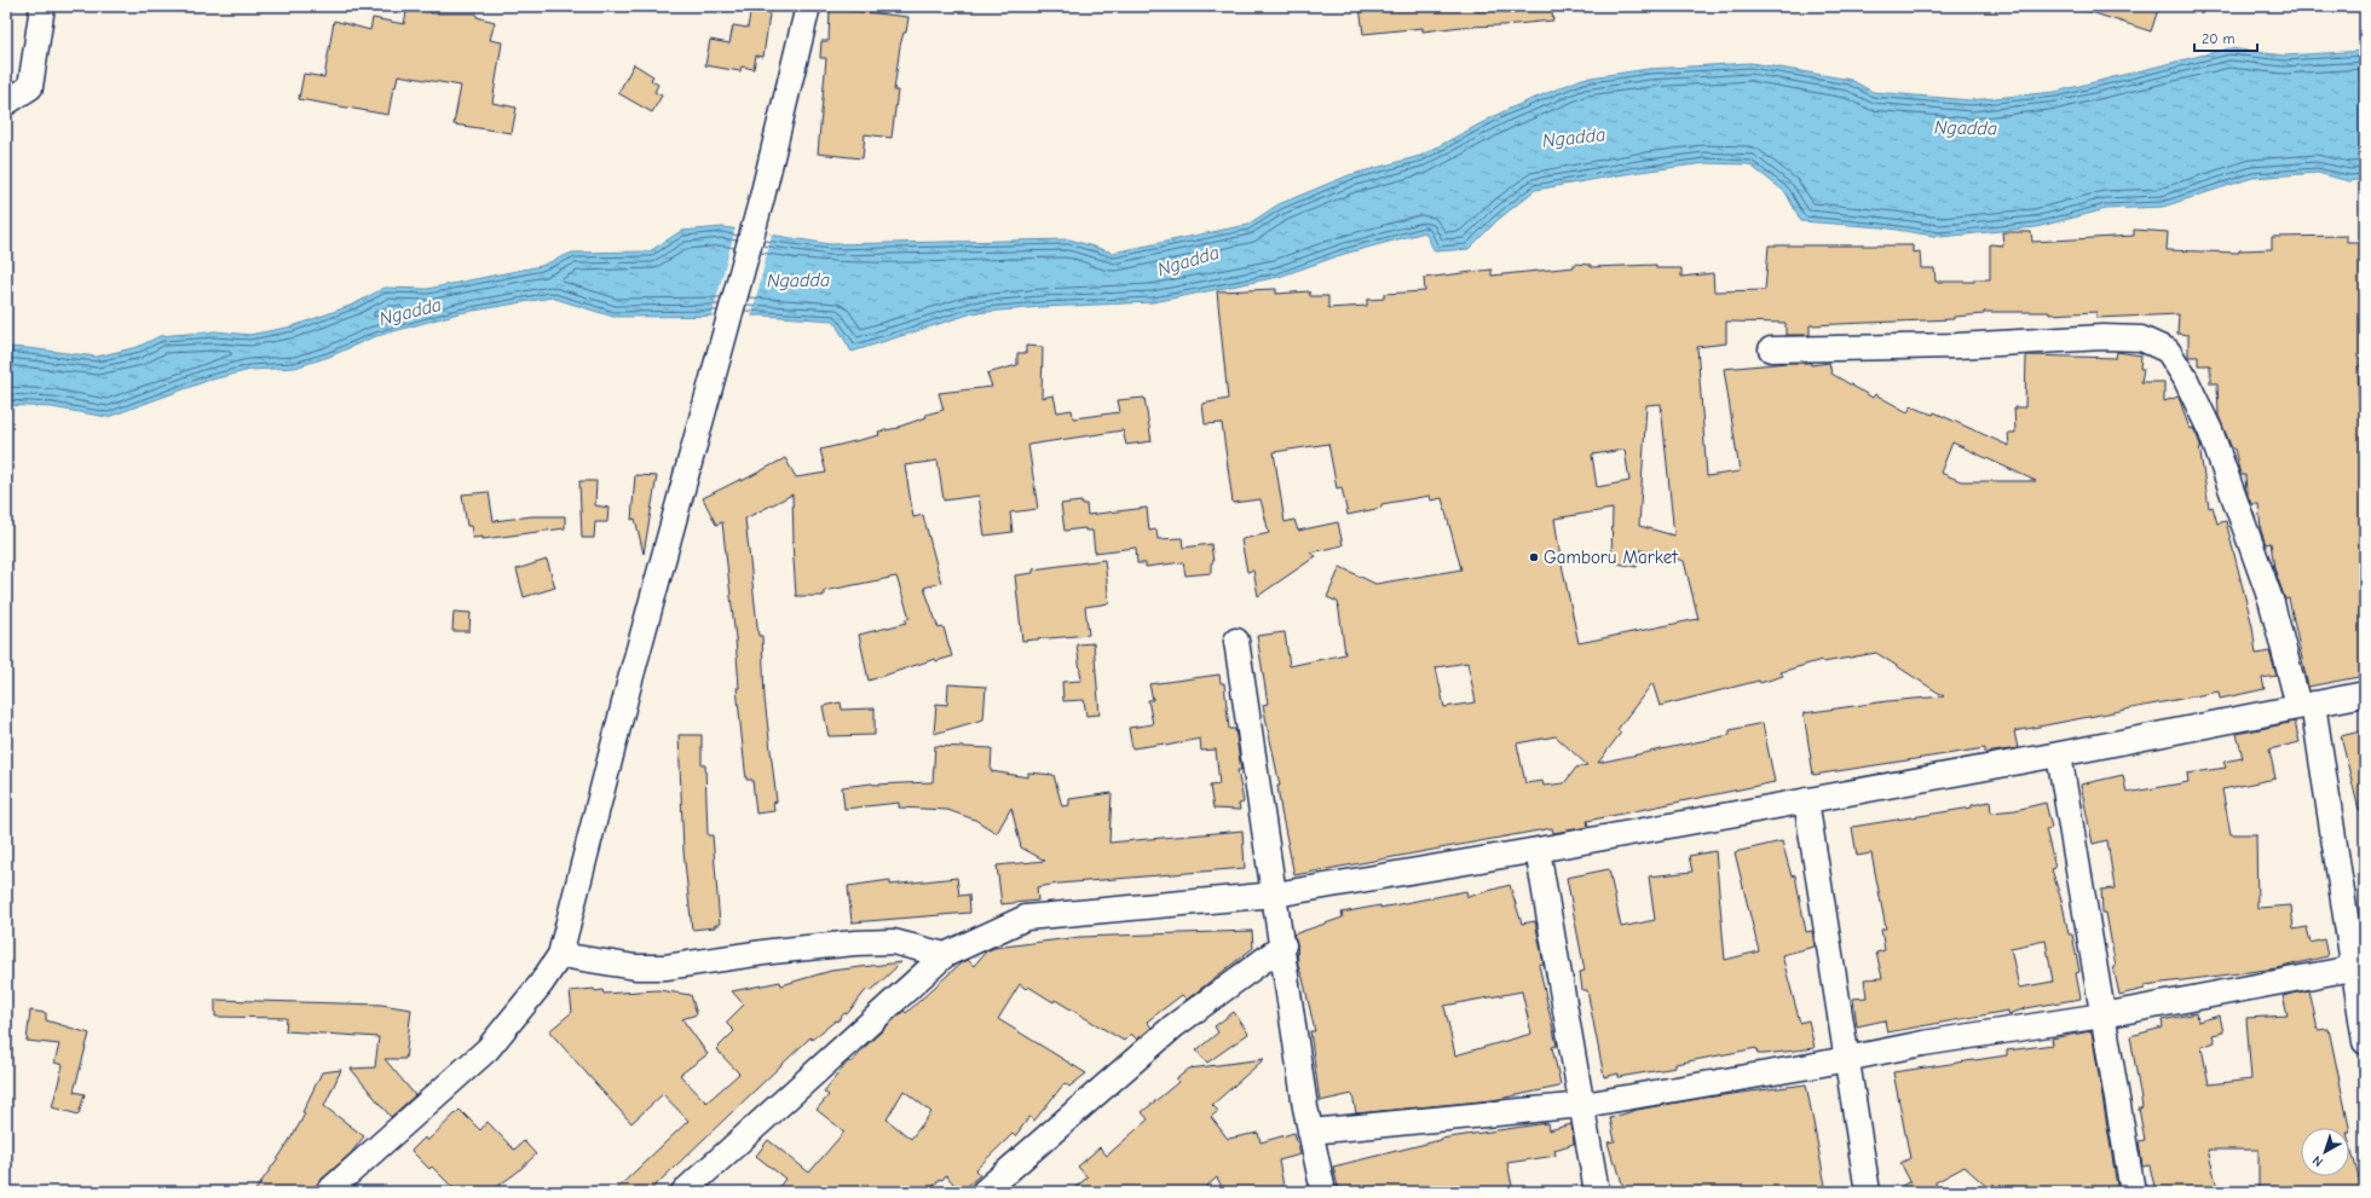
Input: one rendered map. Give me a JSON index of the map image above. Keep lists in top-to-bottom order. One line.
{"water":["Ngadda"],"places":["Gamboru Market"],"scale_bar":"20 m","north":"bottom left"}
